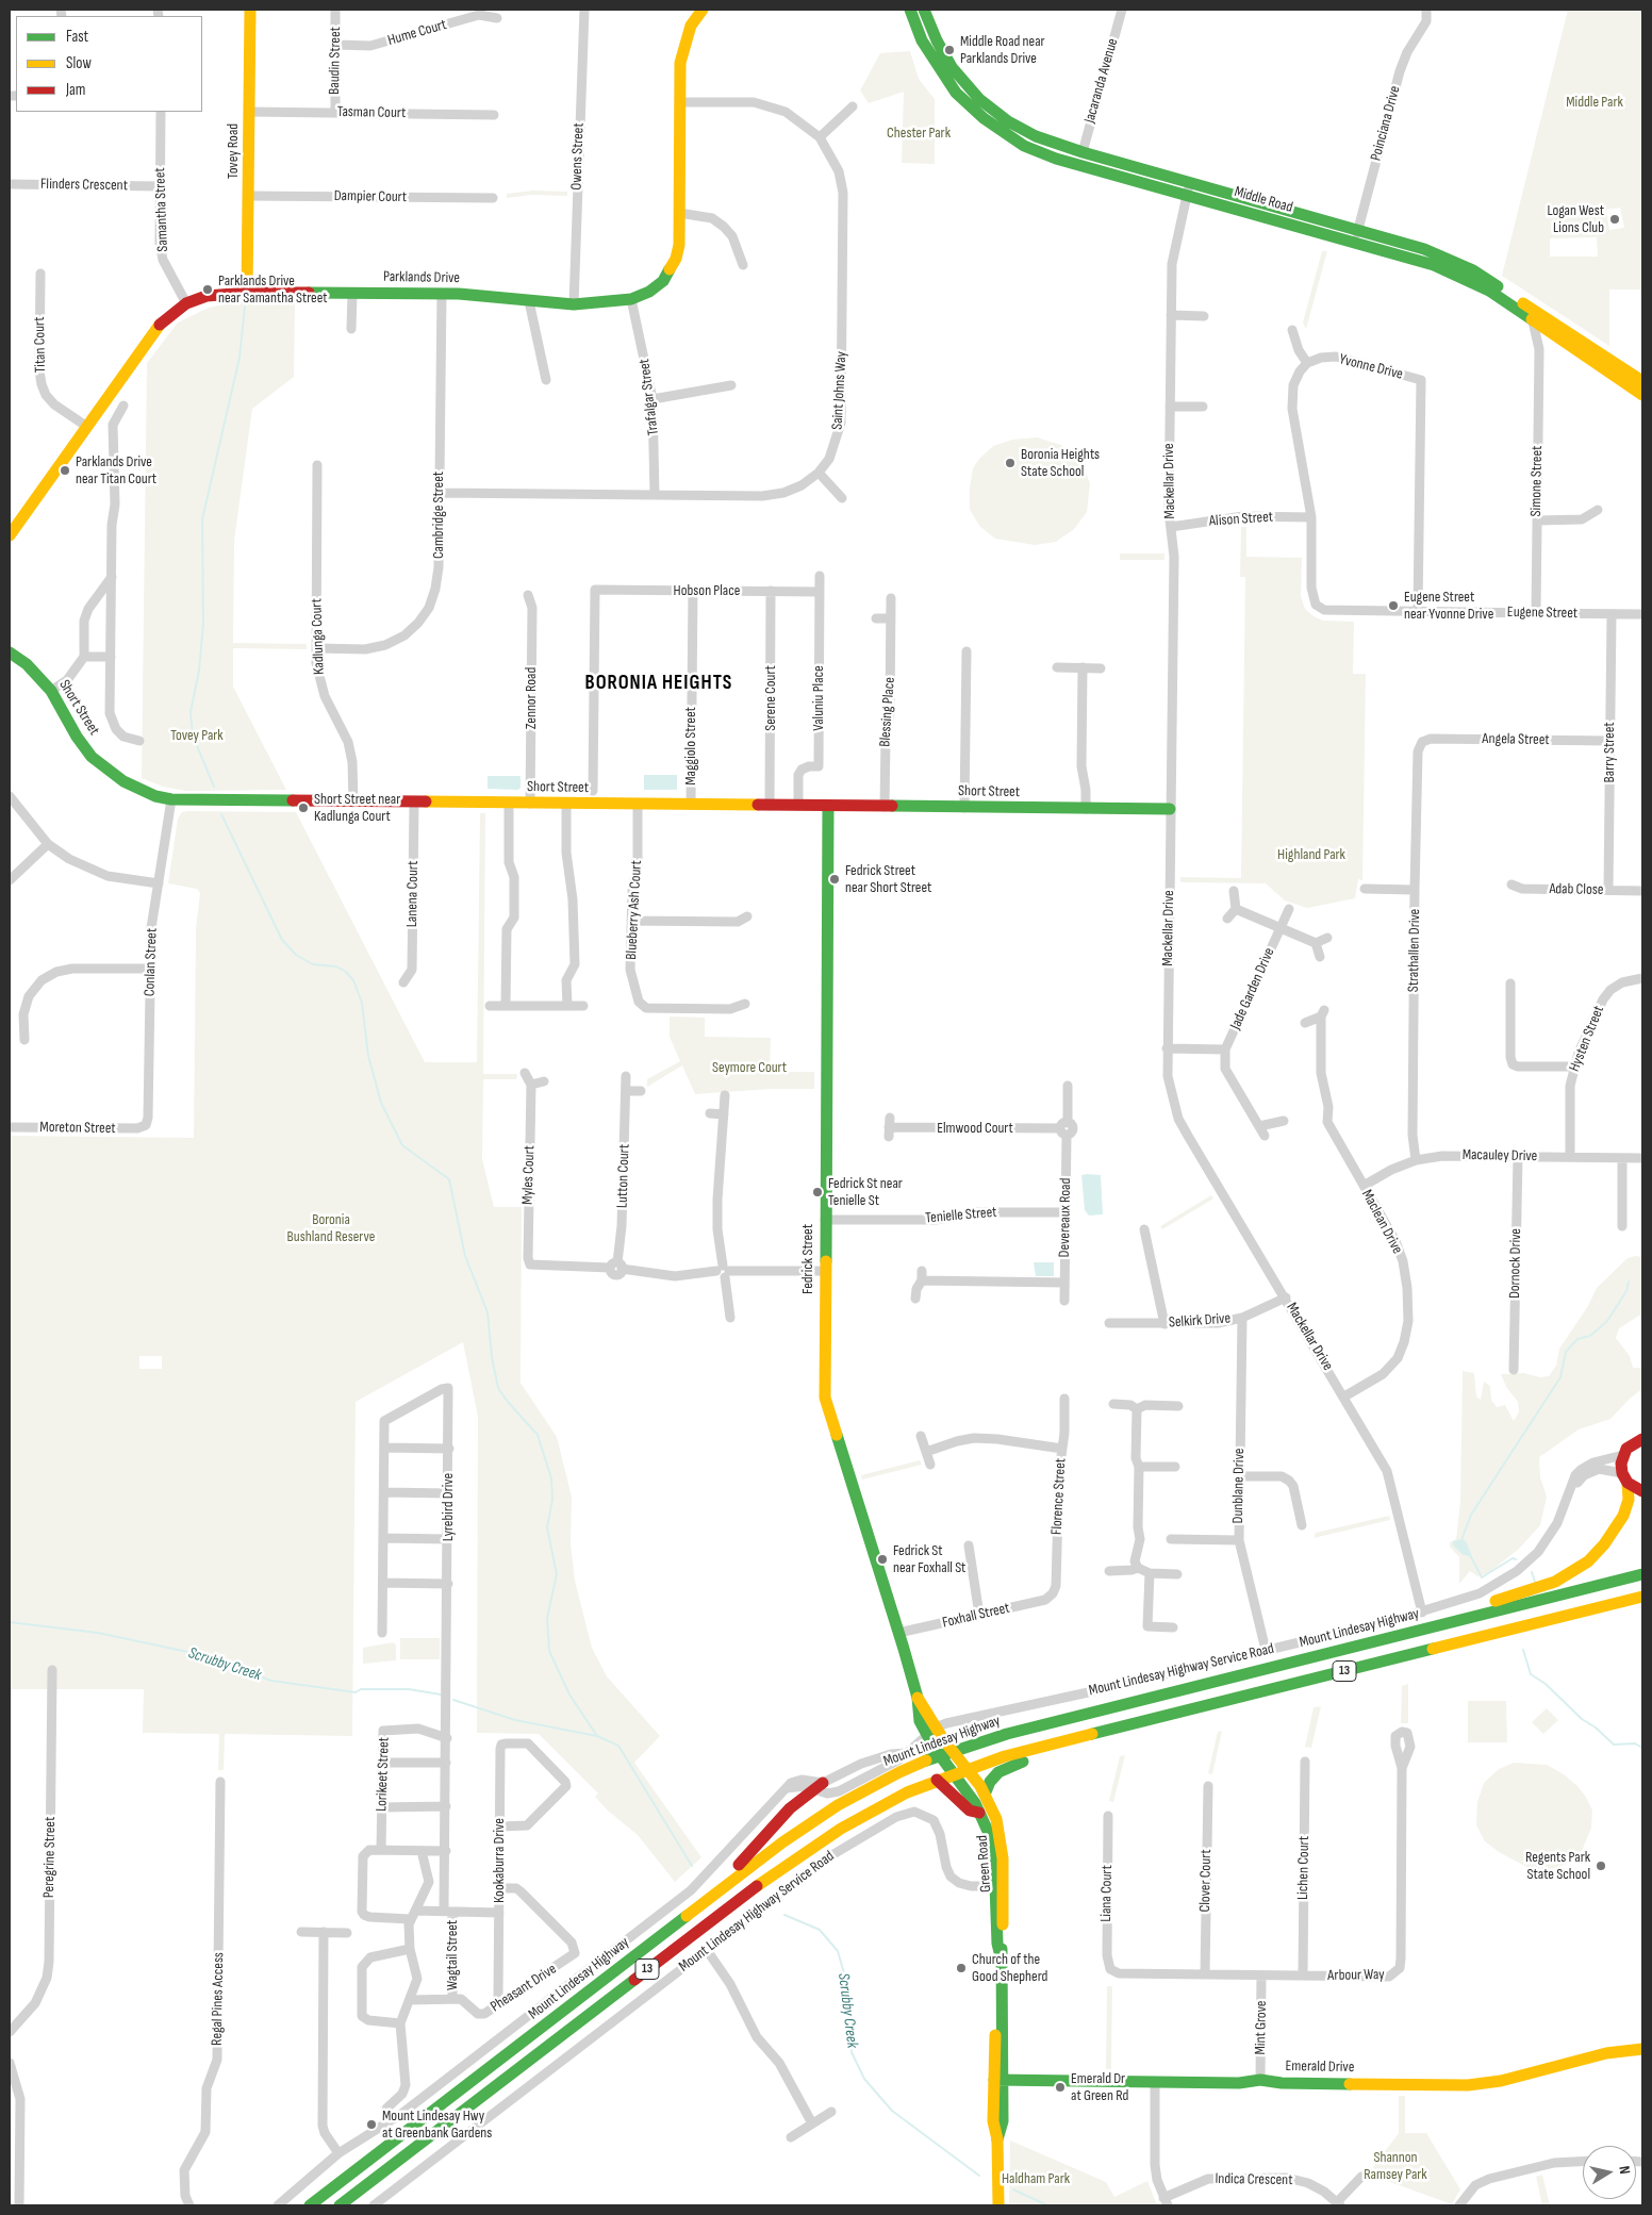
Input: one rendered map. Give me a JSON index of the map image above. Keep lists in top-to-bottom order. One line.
{"streets":{"main road":["Tovey Road","Middle Road","Parklands Drive","Short Street","Fedrick Street","Mount Lindesay Highway","13","Green Road","Emerald Drive"],"street":["Hume Court","Baudin Street","Jacaranda Avenue","Tasman Court","Poinciana Drive","Owens Street","Flinders Crescent","Dampier Court","Samantha Street","Titan Court","Yvonne Drive","Saint Johns Way","Trafalgar Street","Mackellar Drive","Simone Street","Cambridge Street","Alison Street","Hobson Place","Eugene Street","Kadlunga Court","Zennor Road","Serene Court","Valuniu Place","Blessing Place","Angela Street","Maggiolo Street","Barry Street","Adab Close","Lanena Court","Blueberry Ash Court","Strathallen Drive","Conlan Street","Jade Garden Drive","Hysten Street","Moreton Street","Elmwood Court","Macauley Drive","Myles Court","Lutton Court","Tenielle Street","Devereaux Road","Maclean Drive","Dornock Drive","Selkirk Drive","Dunblane Drive","Florence Street","Lyrebird Drive","Foxhall Street","Mount Lindesay Highway Service Road","Lorikeet Street","Peregrine Street","Kookaburra Drive","Lichen Court","Clover Court","Liana Court","Wagtail Street","Arbour Way","Pheasant Drive","Regal Pines Access","Mint Grove","Indica Crescent"]},"crossings":[["Hume Court","Baudin Street"],["Baudin Street","Tasman Court"],["Jacaranda Avenue","Middle Road"],["Tasman Court","Tovey Road"],["Poinciana Drive","Middle Road"],["Tovey Road","Dampier Court"],["Tovey Road","Parklands Drive"],["Owens Street","Parklands Drive"],["Flinders Crescent","Samantha Street"],["Middle Road","Mackellar Drive"],["Middle Road","Simone Street"],["Samantha Street","Parklands Drive"],["Parklands Drive","Titan Court"],["Parklands Drive","Saint Johns Way"],["Parklands Drive","Trafalgar Street"],["Parklands Drive","Cambridge Street"],["Yvonne Drive","Eugene Street"],["Saint Johns Way","Trafalgar Street"],["Saint Johns Way","Cambridge Street"],["Mackellar Drive","Alison Street"],["Mackellar Drive","Short Street"],["Mackellar Drive","Maclean Drive"],["Mackellar Drive","Selkirk Drive"],["Mackellar Drive","Mount Lindesay Highway Service Road"],["Simone Street","Eugene Street"],["Cambridge Street","Kadlunga Court"],["Alison Street","Eugene Street"],["Hobson Place","Serene Court"],["Hobson Place","Valuniu Place"],["Hobson Place","Maggiolo Street"],["Eugene Street","Barry Street"],["Kadlunga Court","Short Street"],["Zennor Road","Short Street"],["Serene Court","Short Street"],["Valuniu Place","Short Street"],["Short Street","Blessing Place"],["Short Street","Maggiolo Street"],["Short Street","Lanena Court"],["Short Street","Blueberry Ash Court"],["Short Street","Conlan Street"],["Short Street","Fedrick Street"],["Angela Street","Barry Street"],["Angela Street","Strathallen Drive"],["Barry Street","Adab Close"],["Strathallen Drive","Macauley Drive"],["Conlan Street","Moreton Street"],["Hysten Street","Macauley Drive"],["Elmwood Court","Devereaux Road"],["Macauley Drive","Maclean Drive"],["Macauley Drive","Dornock Drive"],["Myles Court","Lutton Court"],["Tenielle Street","Devereaux Road"],["Tenielle Street","Fedrick Street"],["Fedrick Street","Foxhall Street"],["Fedrick Street","Mount Lindesay Highway"],["Fedrick Street","Mount Lindesay Highway Service Road"],["Fedrick Street","Green Road"],["Selkirk Drive","Dunblane Drive"],["Dunblane Drive","Mount Lindesay Highway Service Road"],["Florence Street","Foxhall Street"],["Lyrebird Drive","Lorikeet Street"],["Lyrebird Drive","Wagtail Street"],["Mount Lindesay Highway","Green Road"],["Mount Lindesay Highway Service Road","Green Road"],["13","Green Road"],["Kookaburra Drive","Pheasant Drive"],["Green Road","Emerald Drive"],["Lichen Court","Arbour Way"],["Clover Court","Arbour Way"],["Liana Court","Arbour Way"],["Wagtail Street","Pheasant Drive"],["Arbour Way","Mint Grove"],["Mint Grove","Emerald Drive"]],"districts":["BORONIA HEIGHTS"],"water":["Scrubby Creek"],"parks":["Middle Park","Chester Park","Tovey Park","Highland Park","Seymore Court","Boronia Bushland Reserve","Shannon Ramsey Park","Haldham Park"],"places":["Middle Road near Parklands Drive","Logan West Lions Club","Parklands Drive near Samantha Street","Boronia Heights State School","Parklands Drive near Titan Court","Eugene Street near Yvonne Drive","Short Street near Kadlunga Court","Fedrick Street near Short Street","Fedrick St near Tenielle St","Fedrick St near Foxhall St","Regents Park State School","Church of the Good Shepherd","Emerald Dr at Green Rd","Mount Lindesay Hwy at Greenbank Gardens"],"legend":["Fast","Slow","Jam"],"north":"right"}
